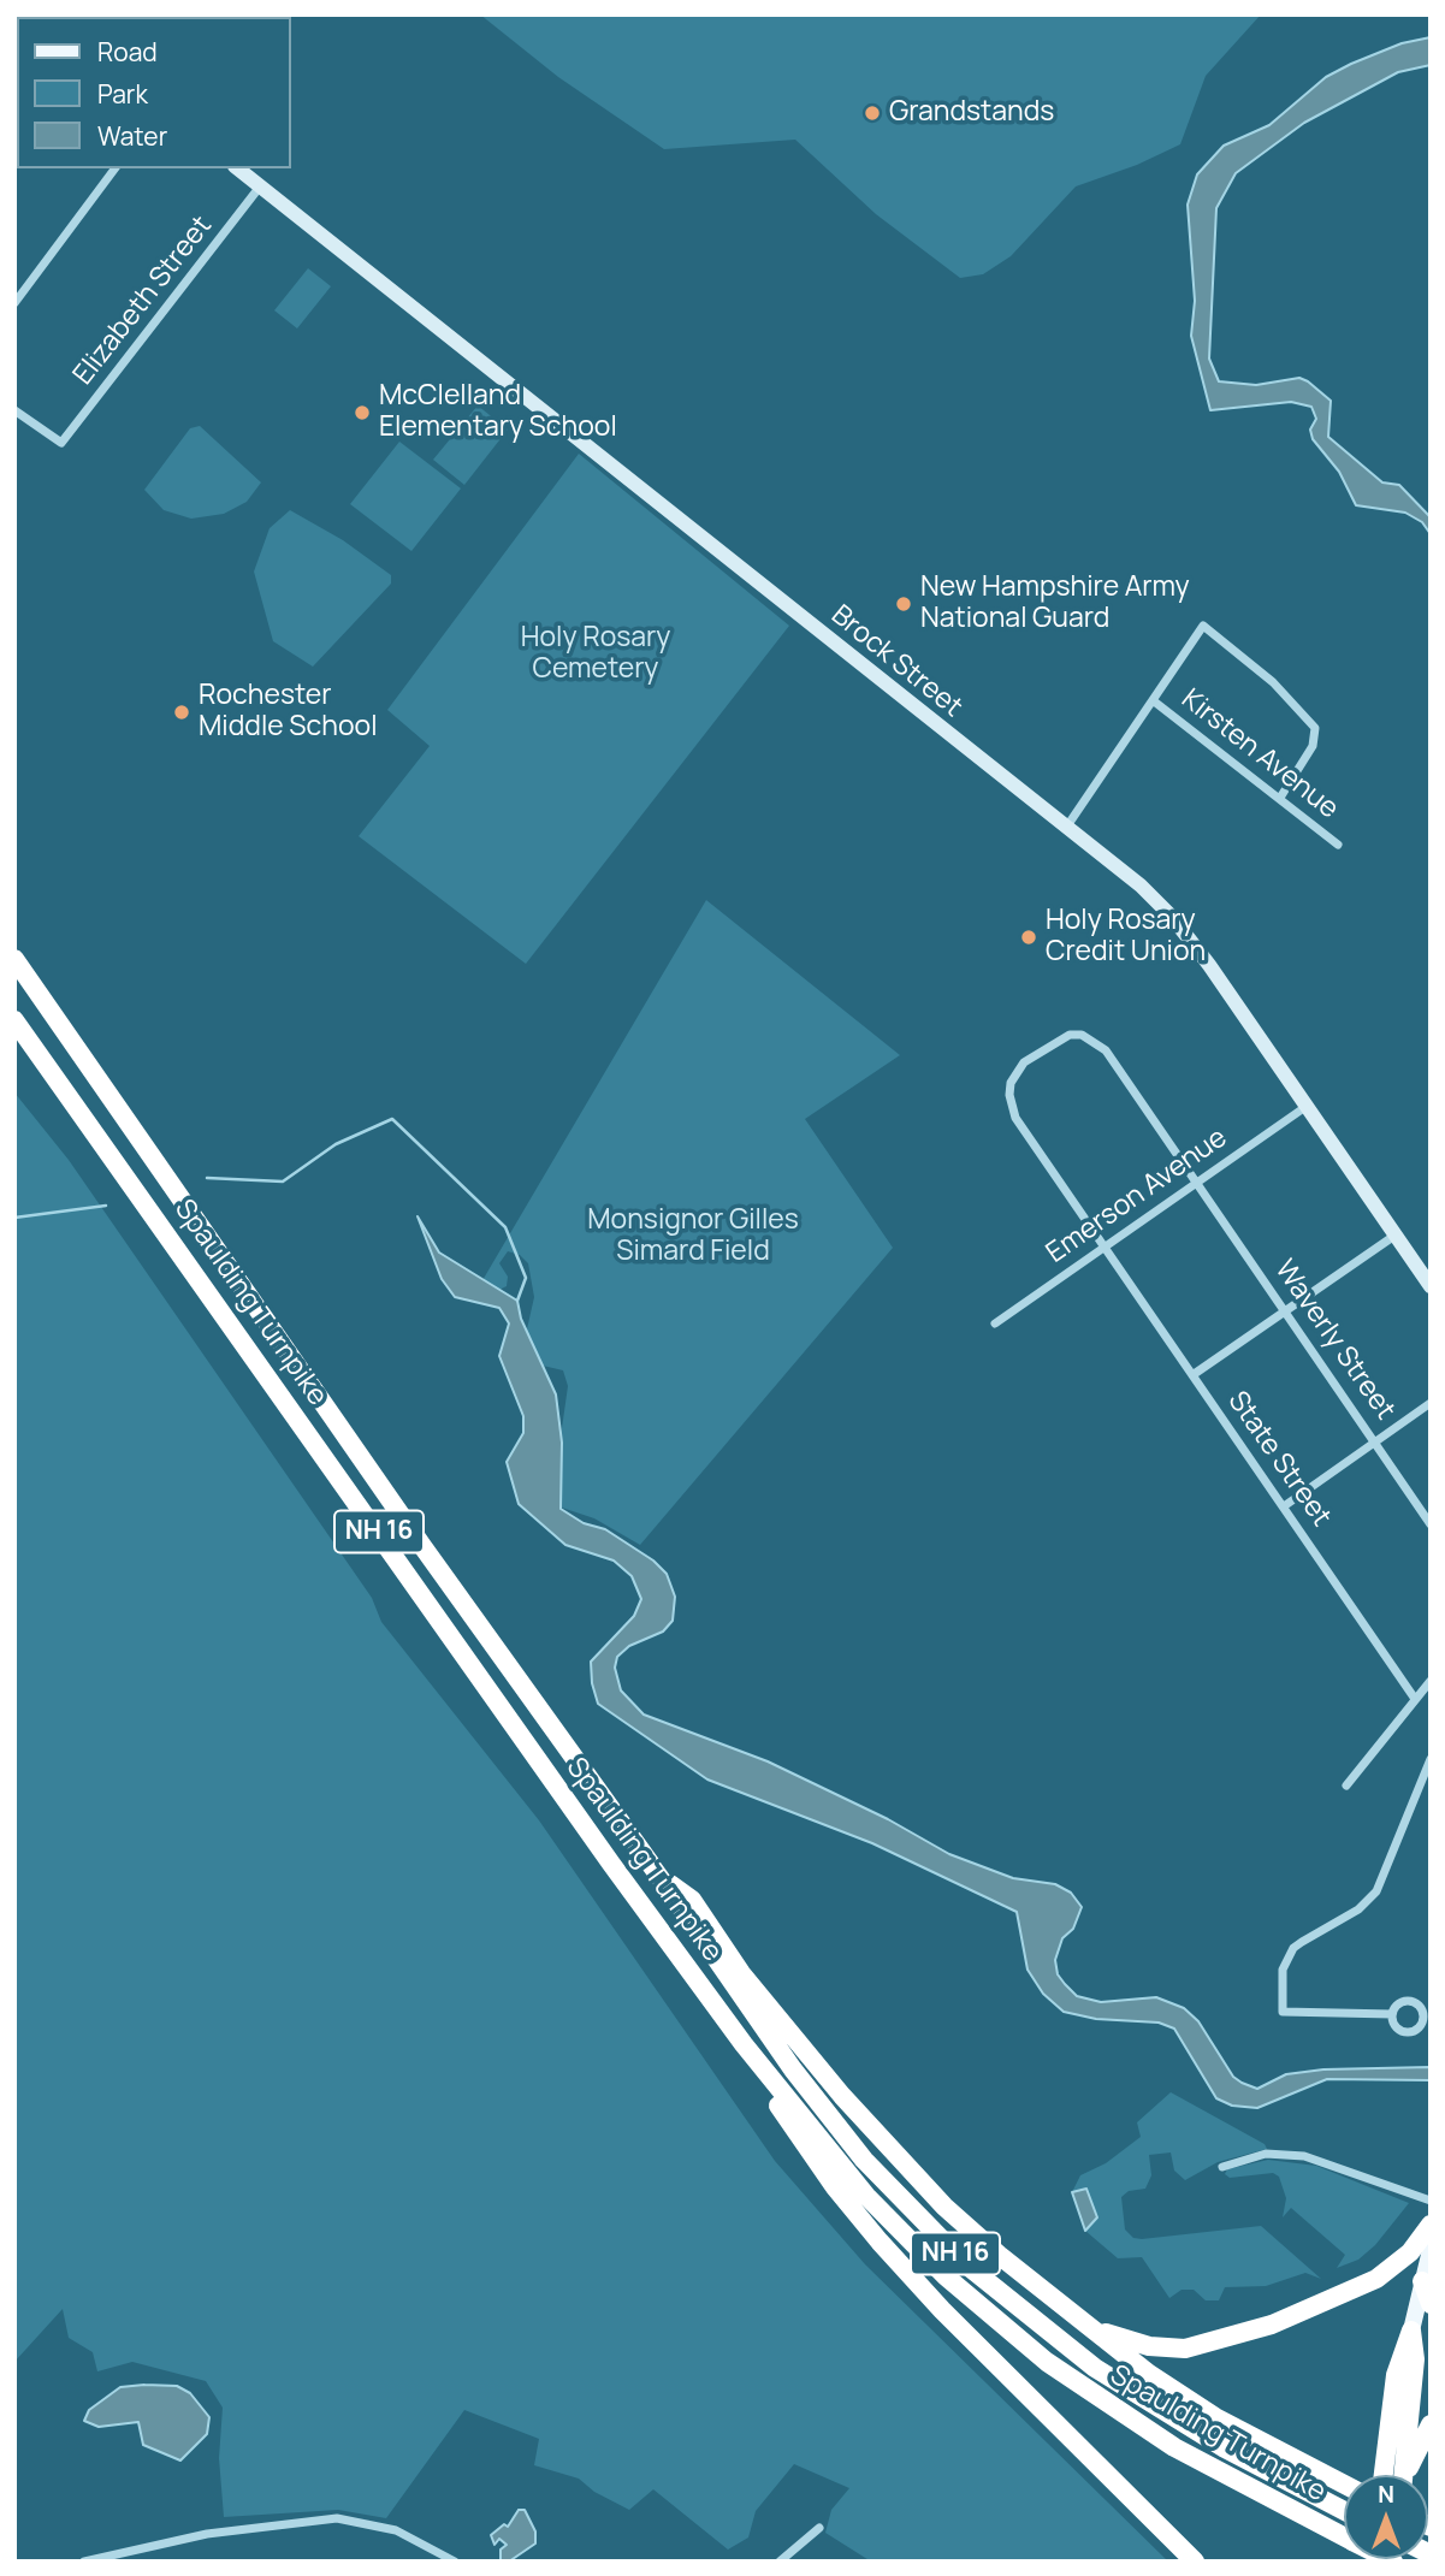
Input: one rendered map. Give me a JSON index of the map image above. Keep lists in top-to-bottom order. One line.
{"streets":{"highway":["Spaulding Turnpike","NH 16"],"street":["Elizabeth Street","Brock Street","Kirsten Avenue","Emerson Avenue","Waverly Street","State Street"]},"crossings":[["Elizabeth Street","Brock Street"],["Brock Street","Emerson Avenue"],["Emerson Avenue","Waverly Street"],["Emerson Avenue","State Street"],["Waverly Street","State Street"]],"parks":["Holy Rosary Cemetery","Monsignor Gilles Simard Field"],"places":["Grandstands","McClelland Elementary School","New Hampshire Army National Guard","Rochester Middle School","Holy Rosary Credit Union"],"legend":["Road","Park","Water"],"north":"top"}
